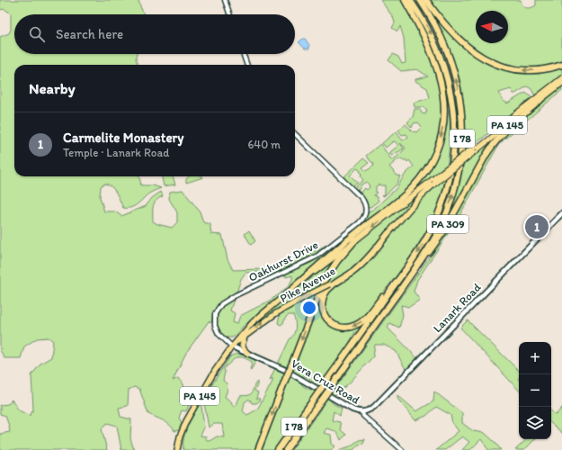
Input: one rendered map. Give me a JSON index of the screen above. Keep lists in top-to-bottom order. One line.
{"streets":{"highway":["PA 145","I 78","PA 309"],"main road":["Pike Avenue","Lanark Road","Vera Cruz Road"],"street":["Oakhurst Drive"]},"crossings":[["PA 145","PA 309"],["PA 145","Pike Avenue"],["I 78","PA 309"],["Oakhurst Drive","Pike Avenue"],["Lanark Road","Vera Cruz Road"]],"north":"left","page":{"search":"Search here","heading":"Nearby","list":[{"mark":"1","name":"Carmelite Monastery","note":"Temple · Lanark Road","value":"640 m"}],"pins":"1","map_buttons":["+","−"]}}
